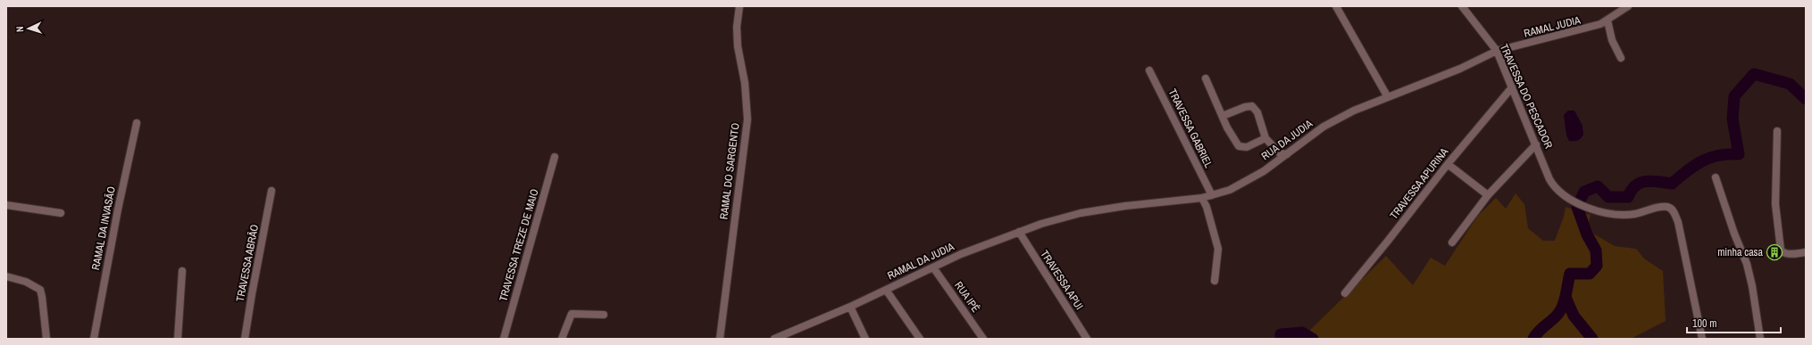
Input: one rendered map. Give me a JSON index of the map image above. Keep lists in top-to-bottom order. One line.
{"streets":{"street":["RAMAL JUDIA","TRAVESSA DO PESCADOR","TRAVESSA GABRIEL","RUA DA JUDIA","RAMAL DO SARGENTO","TRAVESSA APURINA","RAMAL DA INVASÃO","TRAVESSA TREZE DE MAIO","RAMAL DA JUDIA","TRAVESSA ABRÃO","TRAVESSA APUI","RUA IPÊ"]},"crossings":[["RAMAL JUDIA","TRAVESSA DO PESCADOR"],["RAMAL JUDIA","RUA DA JUDIA"],["TRAVESSA DO PESCADOR","RUA DA JUDIA"],["TRAVESSA DO PESCADOR","TRAVESSA APURINA"],["TRAVESSA GABRIEL","RUA DA JUDIA"],["RUA DA JUDIA","RAMAL DA JUDIA"],["RAMAL DA JUDIA","TRAVESSA APUI"],["RAMAL DA JUDIA","RUA IPÊ"]],"places":{"building":["minha casa"]},"scale_bar":"100 m","north":"left"}
